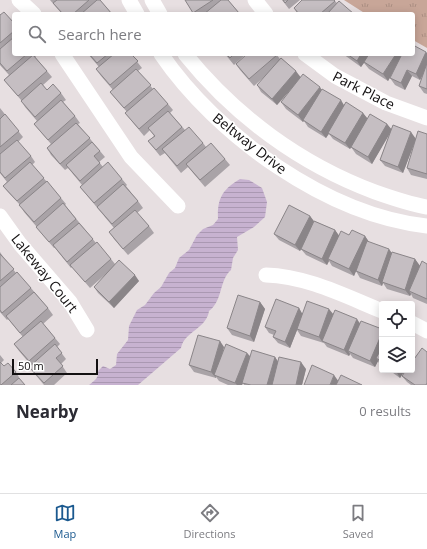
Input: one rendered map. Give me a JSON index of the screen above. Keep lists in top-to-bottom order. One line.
{"streets":{"street":["Park Place","Beltway Drive","Lakeway Court"]},"scale_bar":"50 m","page":{"search":"Search here","scale":"50 m","heading":["Nearby","0 results"],"nav":["Map","Directions","Saved"]}}
